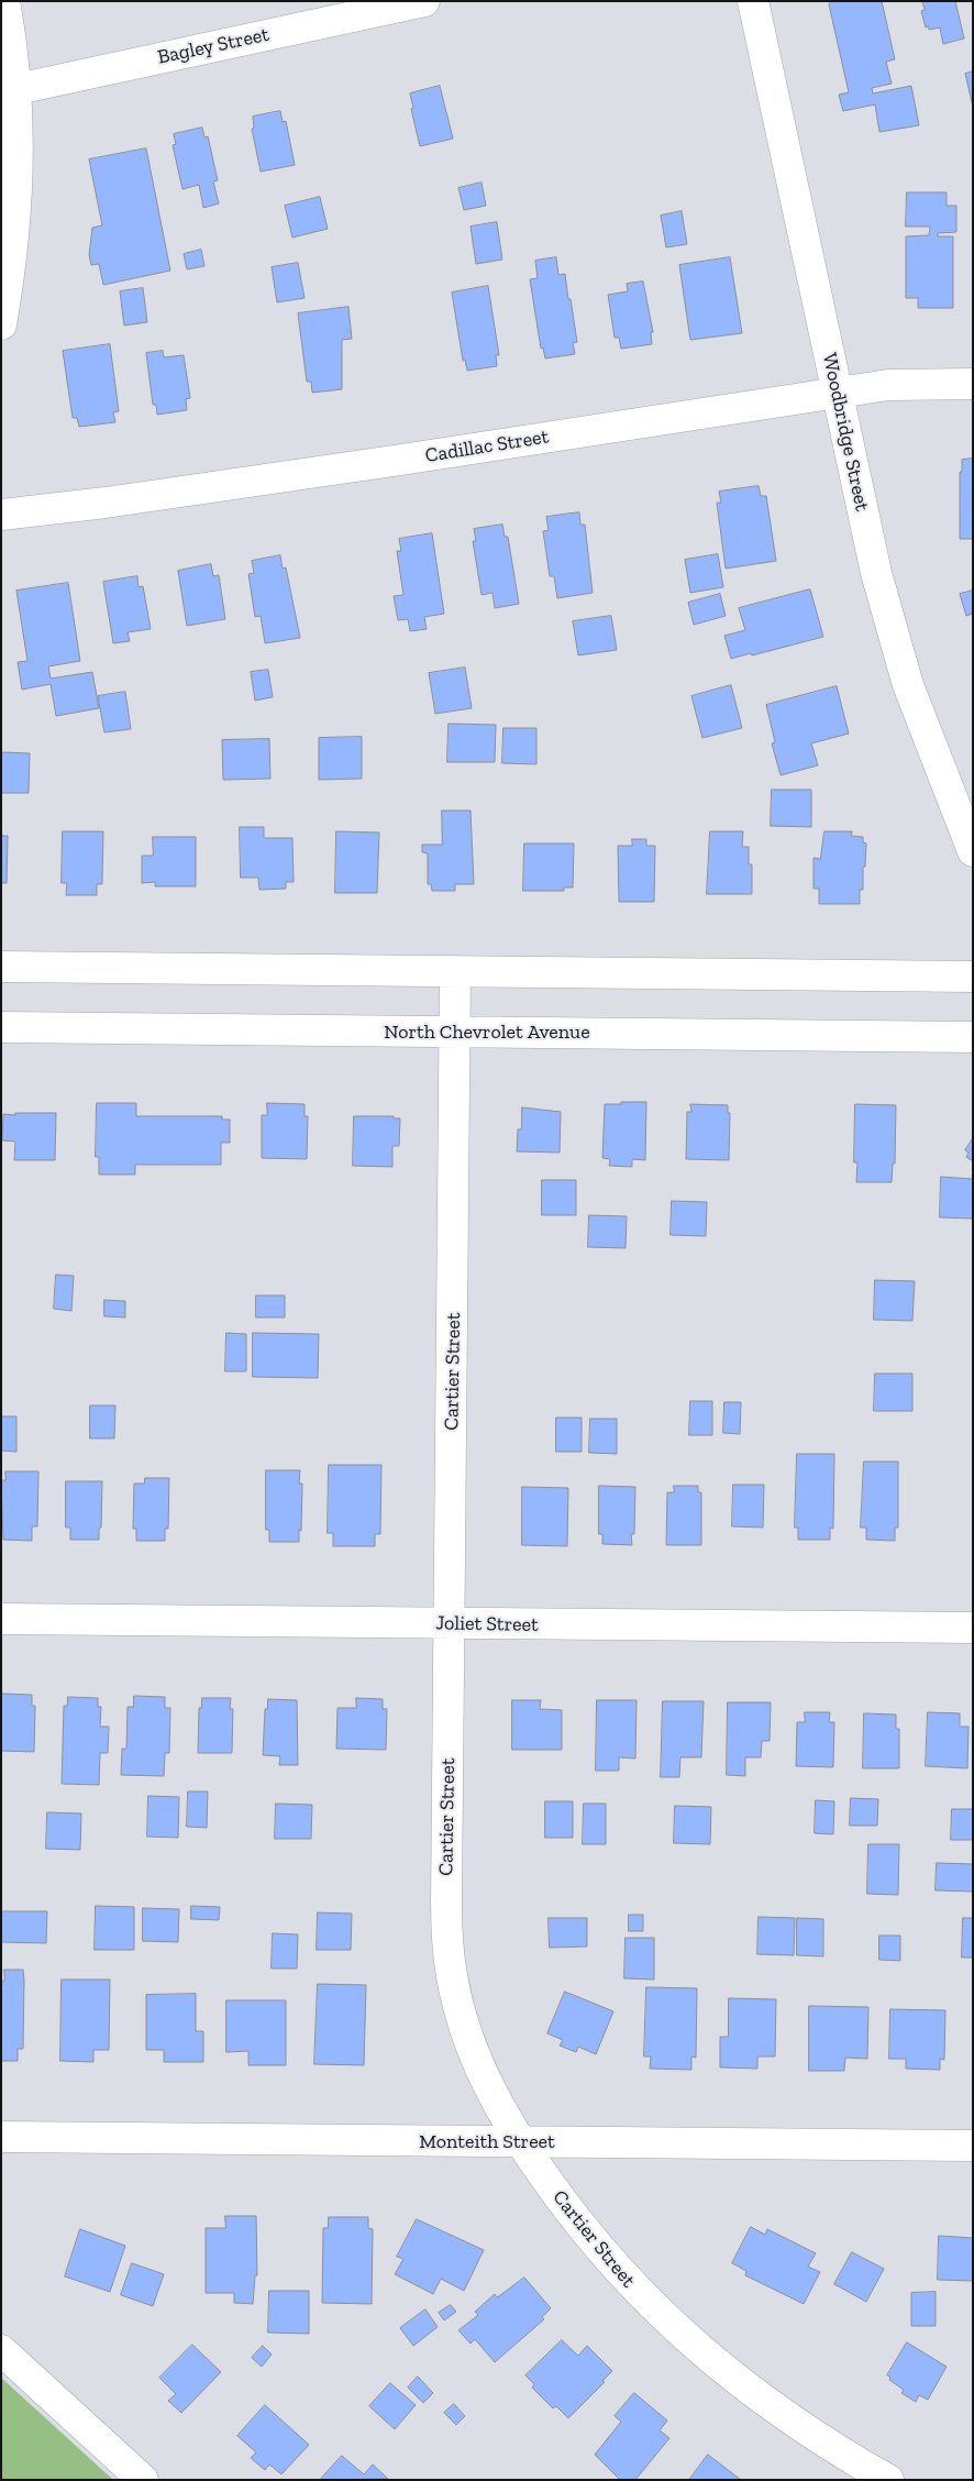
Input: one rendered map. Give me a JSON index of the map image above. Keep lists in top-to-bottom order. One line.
{"streets":{"street":["Bagley Street","Woodbridge Street","Cadillac Street","North Chevrolet Avenue","Cartier Street","Joliet Street","Monteith Street"]},"crossings":[["Woodbridge Street","Cadillac Street"],["North Chevrolet Avenue","Cartier Street"],["Cartier Street","Joliet Street"],["Cartier Street","Monteith Street"]]}
